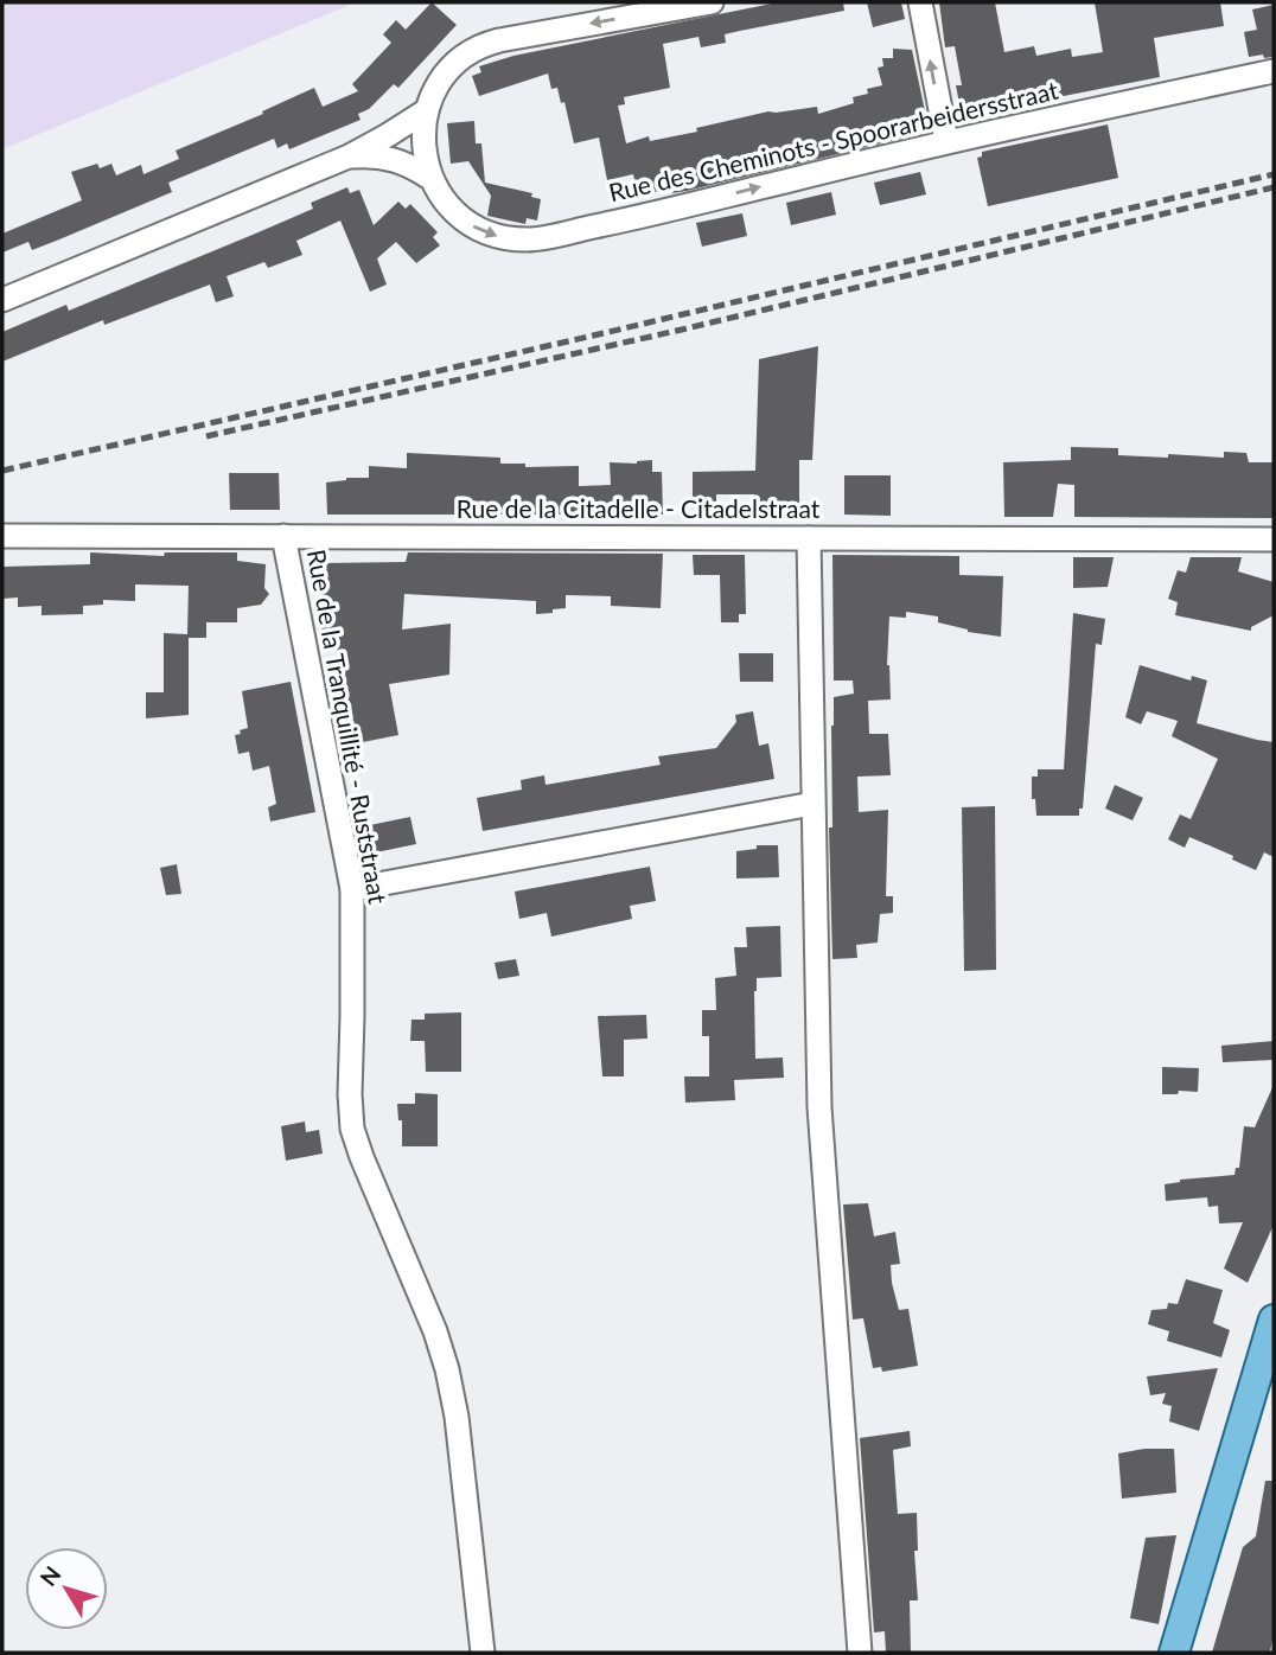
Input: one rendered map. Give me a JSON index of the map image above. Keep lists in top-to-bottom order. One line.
{"streets":{"street":["Rue des Cheminots - Spoorarbeidersstraat","Rue de la Citadelle - Citadelstraat","Rue de la Tranquillité - Ruststraat"]},"crossings":[["Rue de la Citadelle - Citadelstraat","Rue de la Tranquillité - Ruststraat"]],"north":"top left"}
